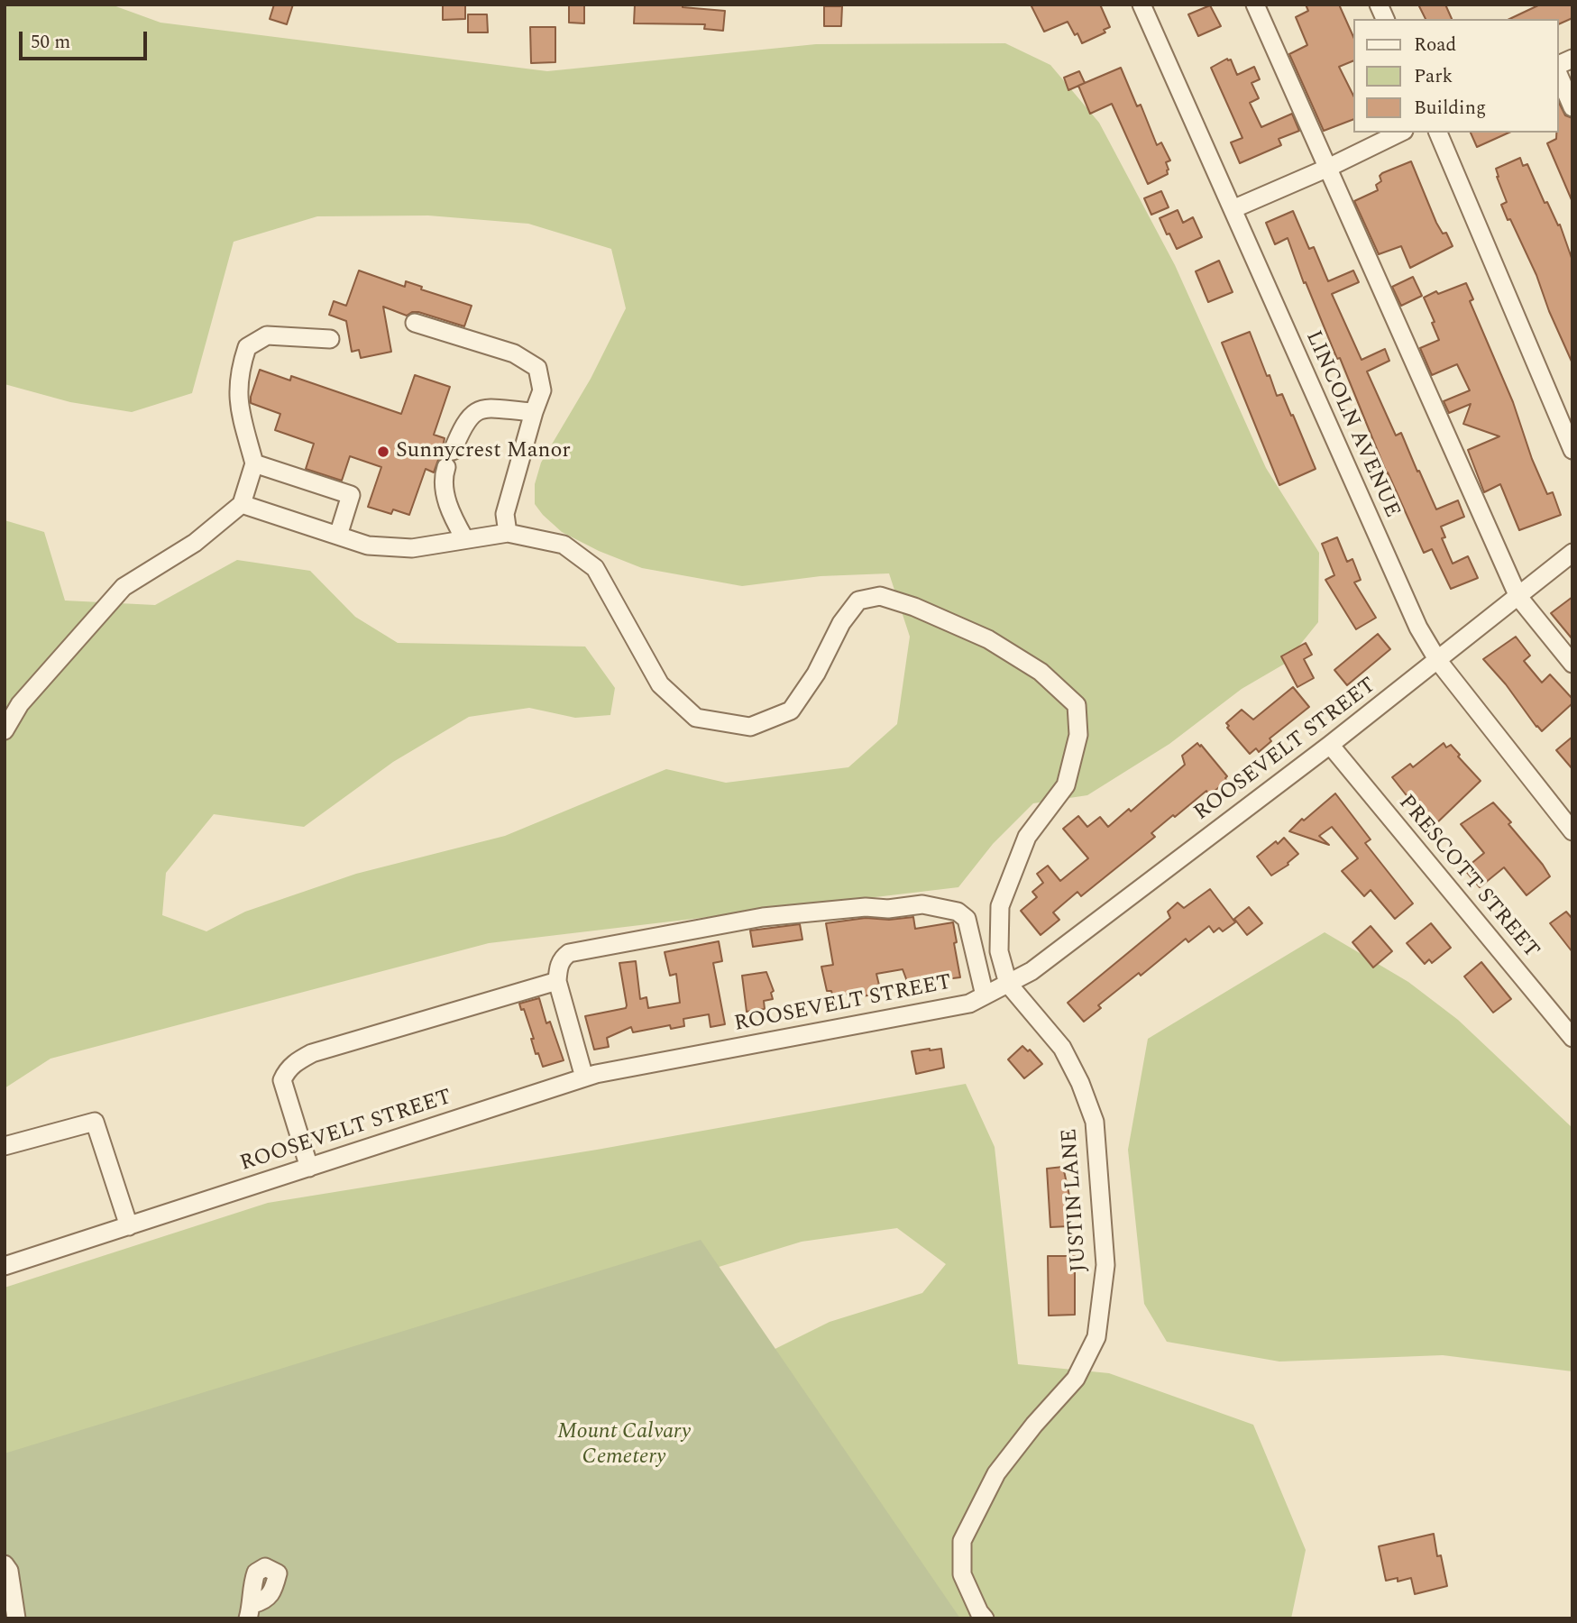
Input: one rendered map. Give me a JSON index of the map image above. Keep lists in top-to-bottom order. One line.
{"streets":{"street":["LINCOLN AVENUE","ROOSEVELT STREET","PRESCOTT STREET","JUSTIN LANE"]},"crossings":[["LINCOLN AVENUE","ROOSEVELT STREET"],["ROOSEVELT STREET","PRESCOTT STREET"],["ROOSEVELT STREET","JUSTIN LANE"]],"parks":["Mount Calvary Cemetery"],"places":["Sunnycrest Manor"],"legend":["Road","Park","Building"],"scale_bar":"50 m"}
